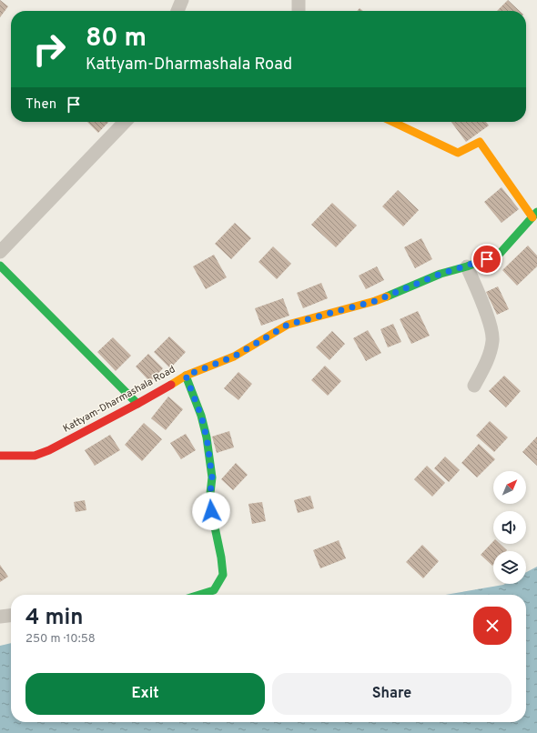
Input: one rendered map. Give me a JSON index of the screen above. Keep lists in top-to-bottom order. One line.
{"streets":{"street":["Kattyam-Dharmashala Road"]},"north":"top right","page":{"turn":["80 m","Kattyam-Dharmashala Road"],"then":"Then","heading":["4 min","250 m · 10:58"],"buttons":["Exit","Share"]}}
